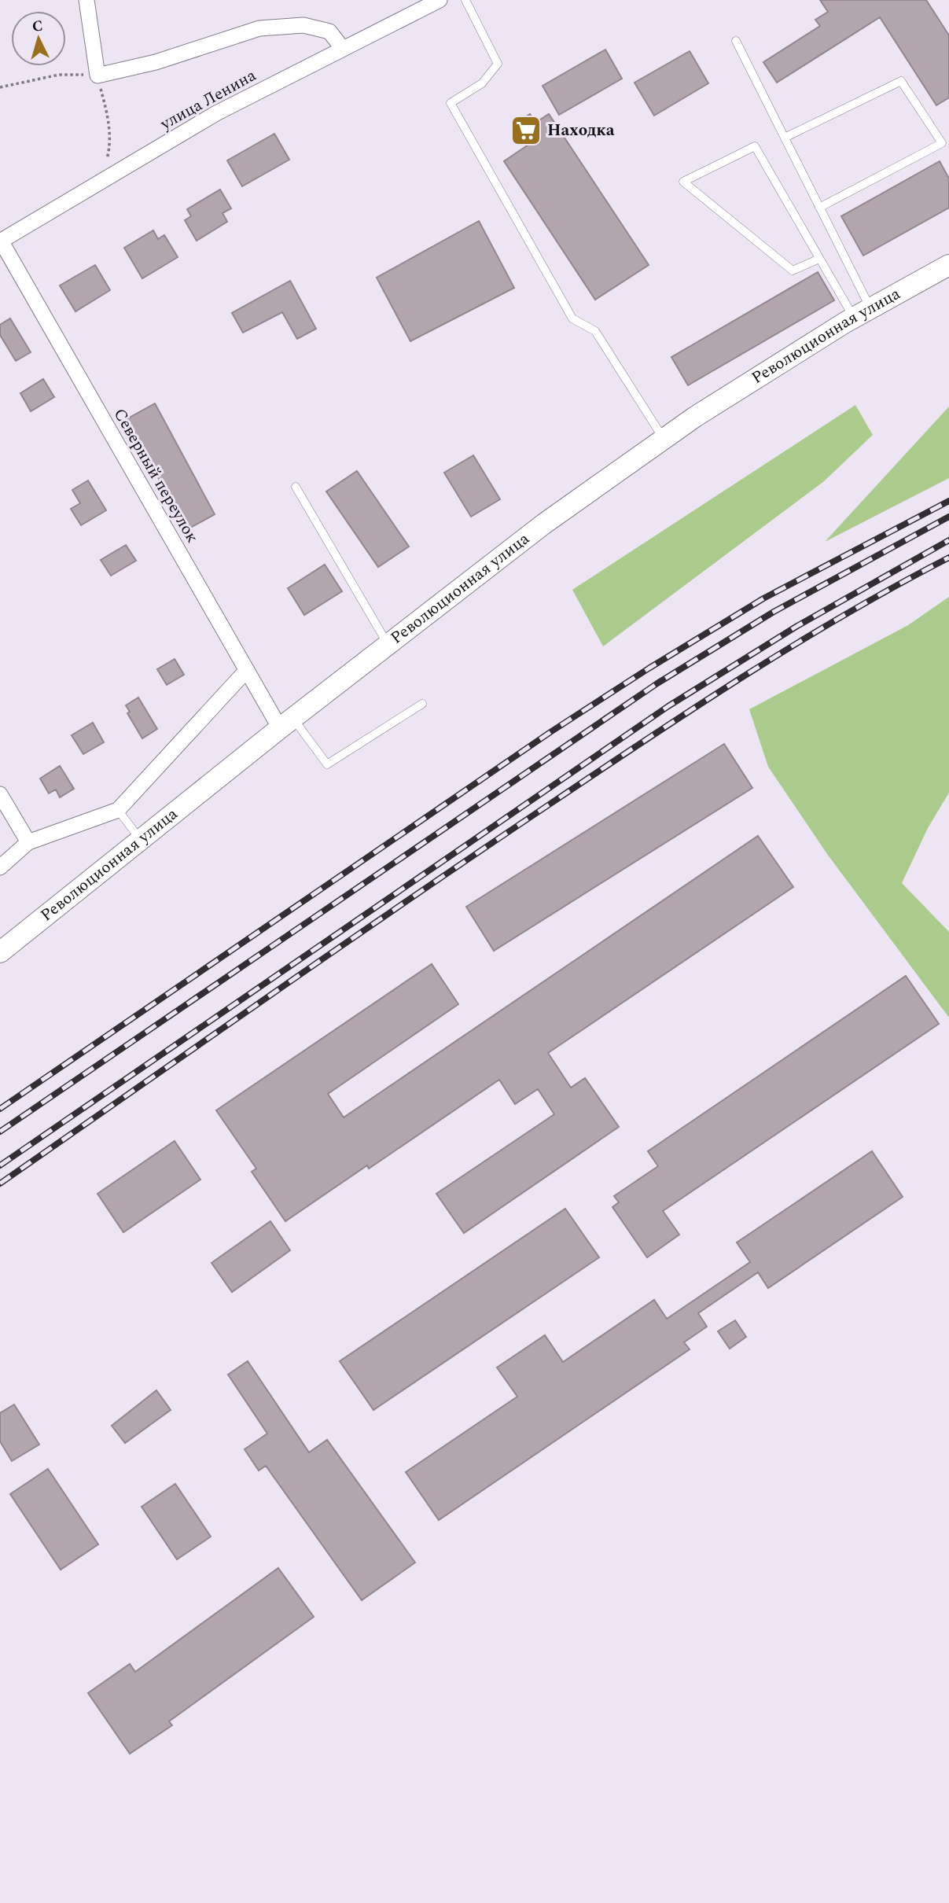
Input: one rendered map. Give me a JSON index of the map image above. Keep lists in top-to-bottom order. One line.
{"streets":{"main road":["Революционная улица"],"street":["улица Ленина","Северный переулок"]},"crossings":[["улица Ленина","Северный переулок"],["Революционная улица","Северный переулок"]],"places":{"supermarket":["Находка"]},"north":"top"}
